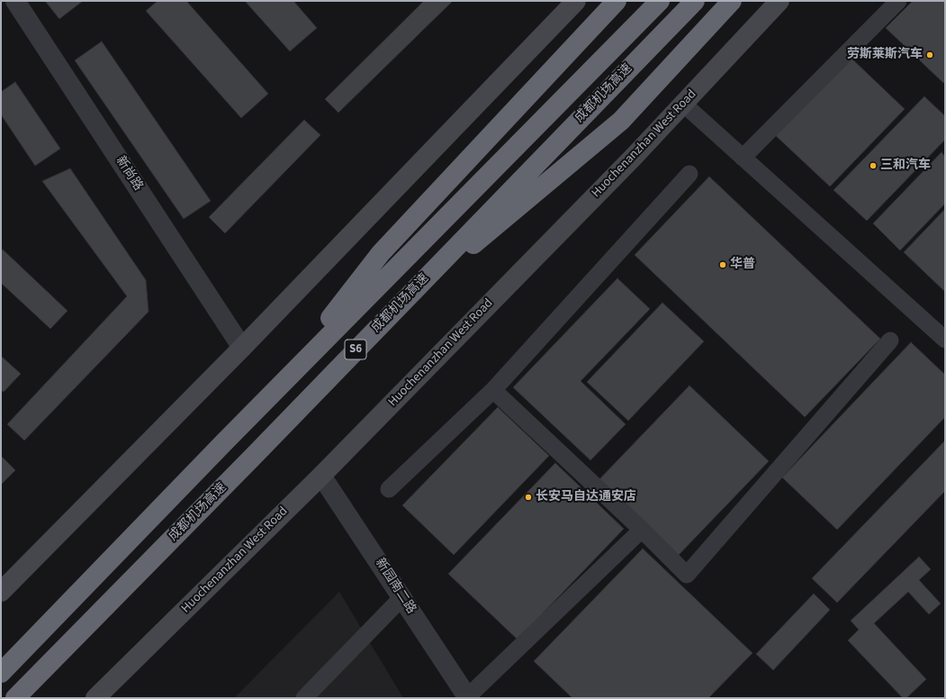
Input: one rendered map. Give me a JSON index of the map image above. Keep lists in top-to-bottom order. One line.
{"streets":{"highway":["成都机场高速","S6"],"main road":["Huochenanzhan West Road"],"street":["新尚路","新园南二路"]},"crossings":[["Huochenanzhan West Road","新园南二路"]],"places":["劳斯莱斯汽车","三和汽车","华普","长安马自达通安店"]}
